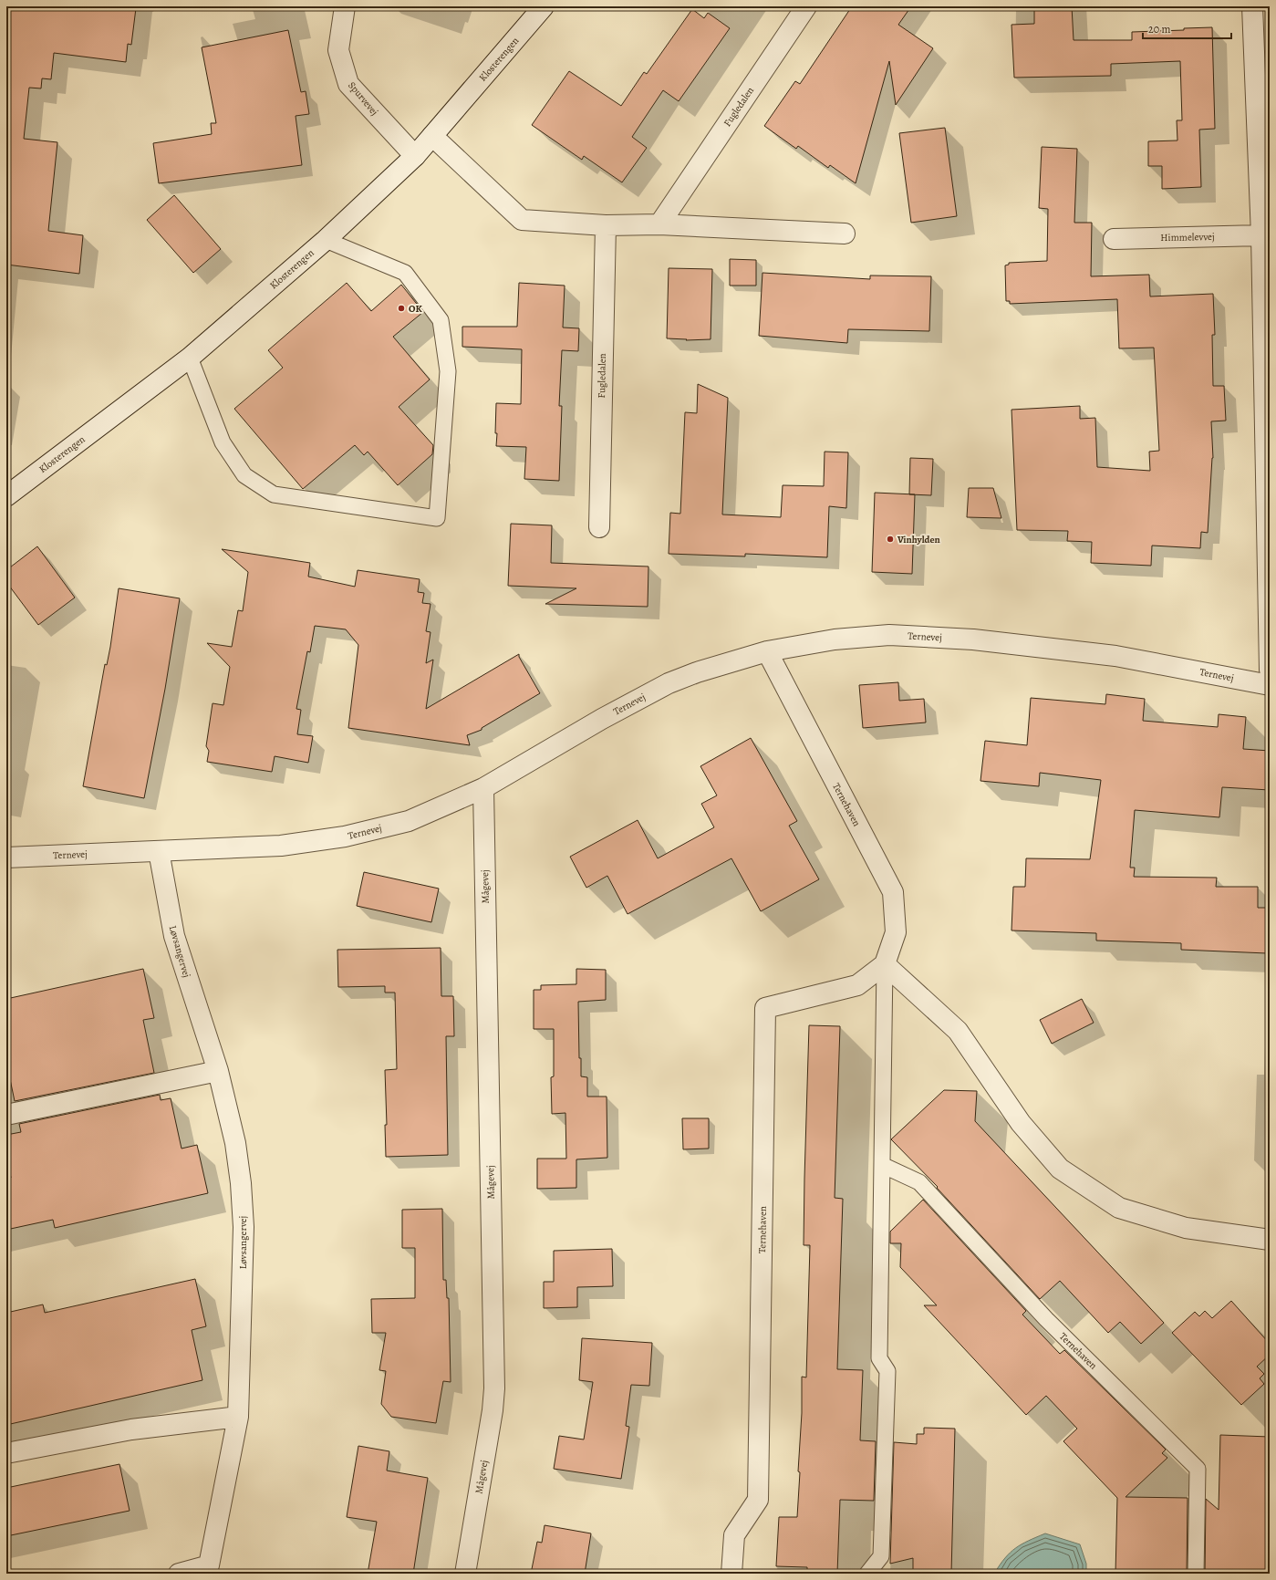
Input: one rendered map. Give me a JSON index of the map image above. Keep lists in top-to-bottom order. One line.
{"streets":{"street":["Klosterengen","Spurvevej","Fugledalen","Himmelevvej","Ternevej","Ternehaven","Mågevej","Løvsangervej"]},"crossings":[["Klosterengen","Spurvevej"],["Ternevej","Ternehaven"],["Ternevej","Mågevej"],["Ternevej","Løvsangervej"]],"places":["OK","Vinhylden"],"scale_bar":"20 m"}
